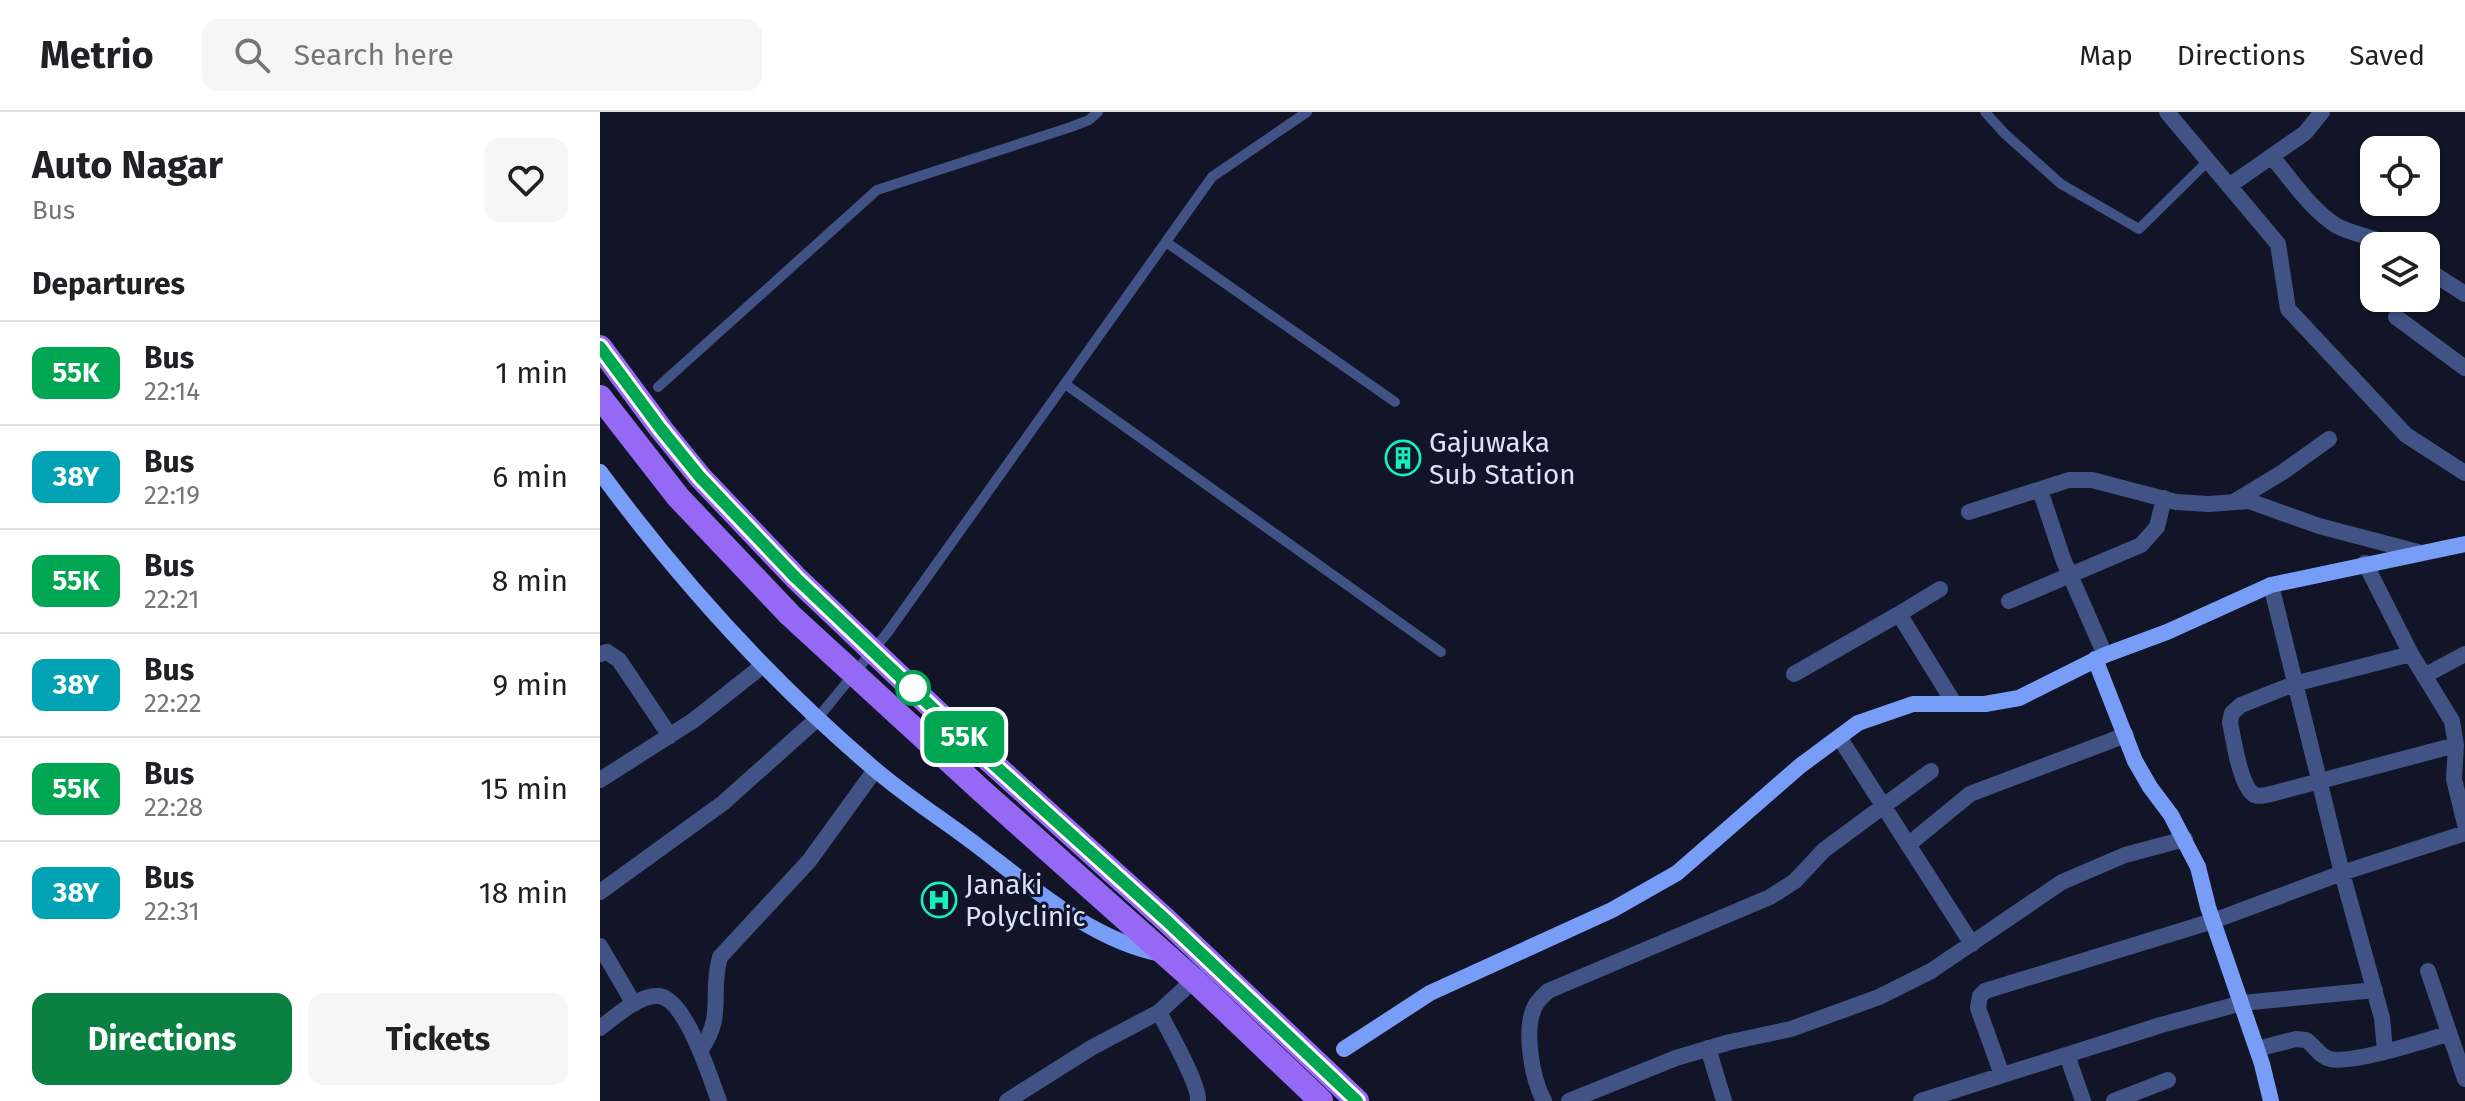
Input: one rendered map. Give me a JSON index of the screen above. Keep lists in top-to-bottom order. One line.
{"places":{"building":["Gajuwaka Sub Station"],"hospital":["Janaki Polyclinic"]},"lines":["bus line 55K"],"page":{"header":"Metrio","search":"Search here","nav":["Map","Directions","Saved"],"heading":[["Auto Nagar","Bus"],"Departures"],"on_map":"55K","list":[{"mark":"55K","name":"Bus","note":"22:14","value":"1 min"},{"mark":"38Y","name":"Bus","note":"22:19","value":"6 min"},{"mark":"55K","name":"Bus","note":"22:21","value":"8 min"},{"mark":"38Y","name":"Bus","note":"22:22","value":"9 min"},{"mark":"55K","name":"Bus","note":"22:28","value":"15 min"},{"mark":"38Y","name":"Bus","note":"22:31","value":"18 min"}],"buttons":["Directions","Tickets"]}}
